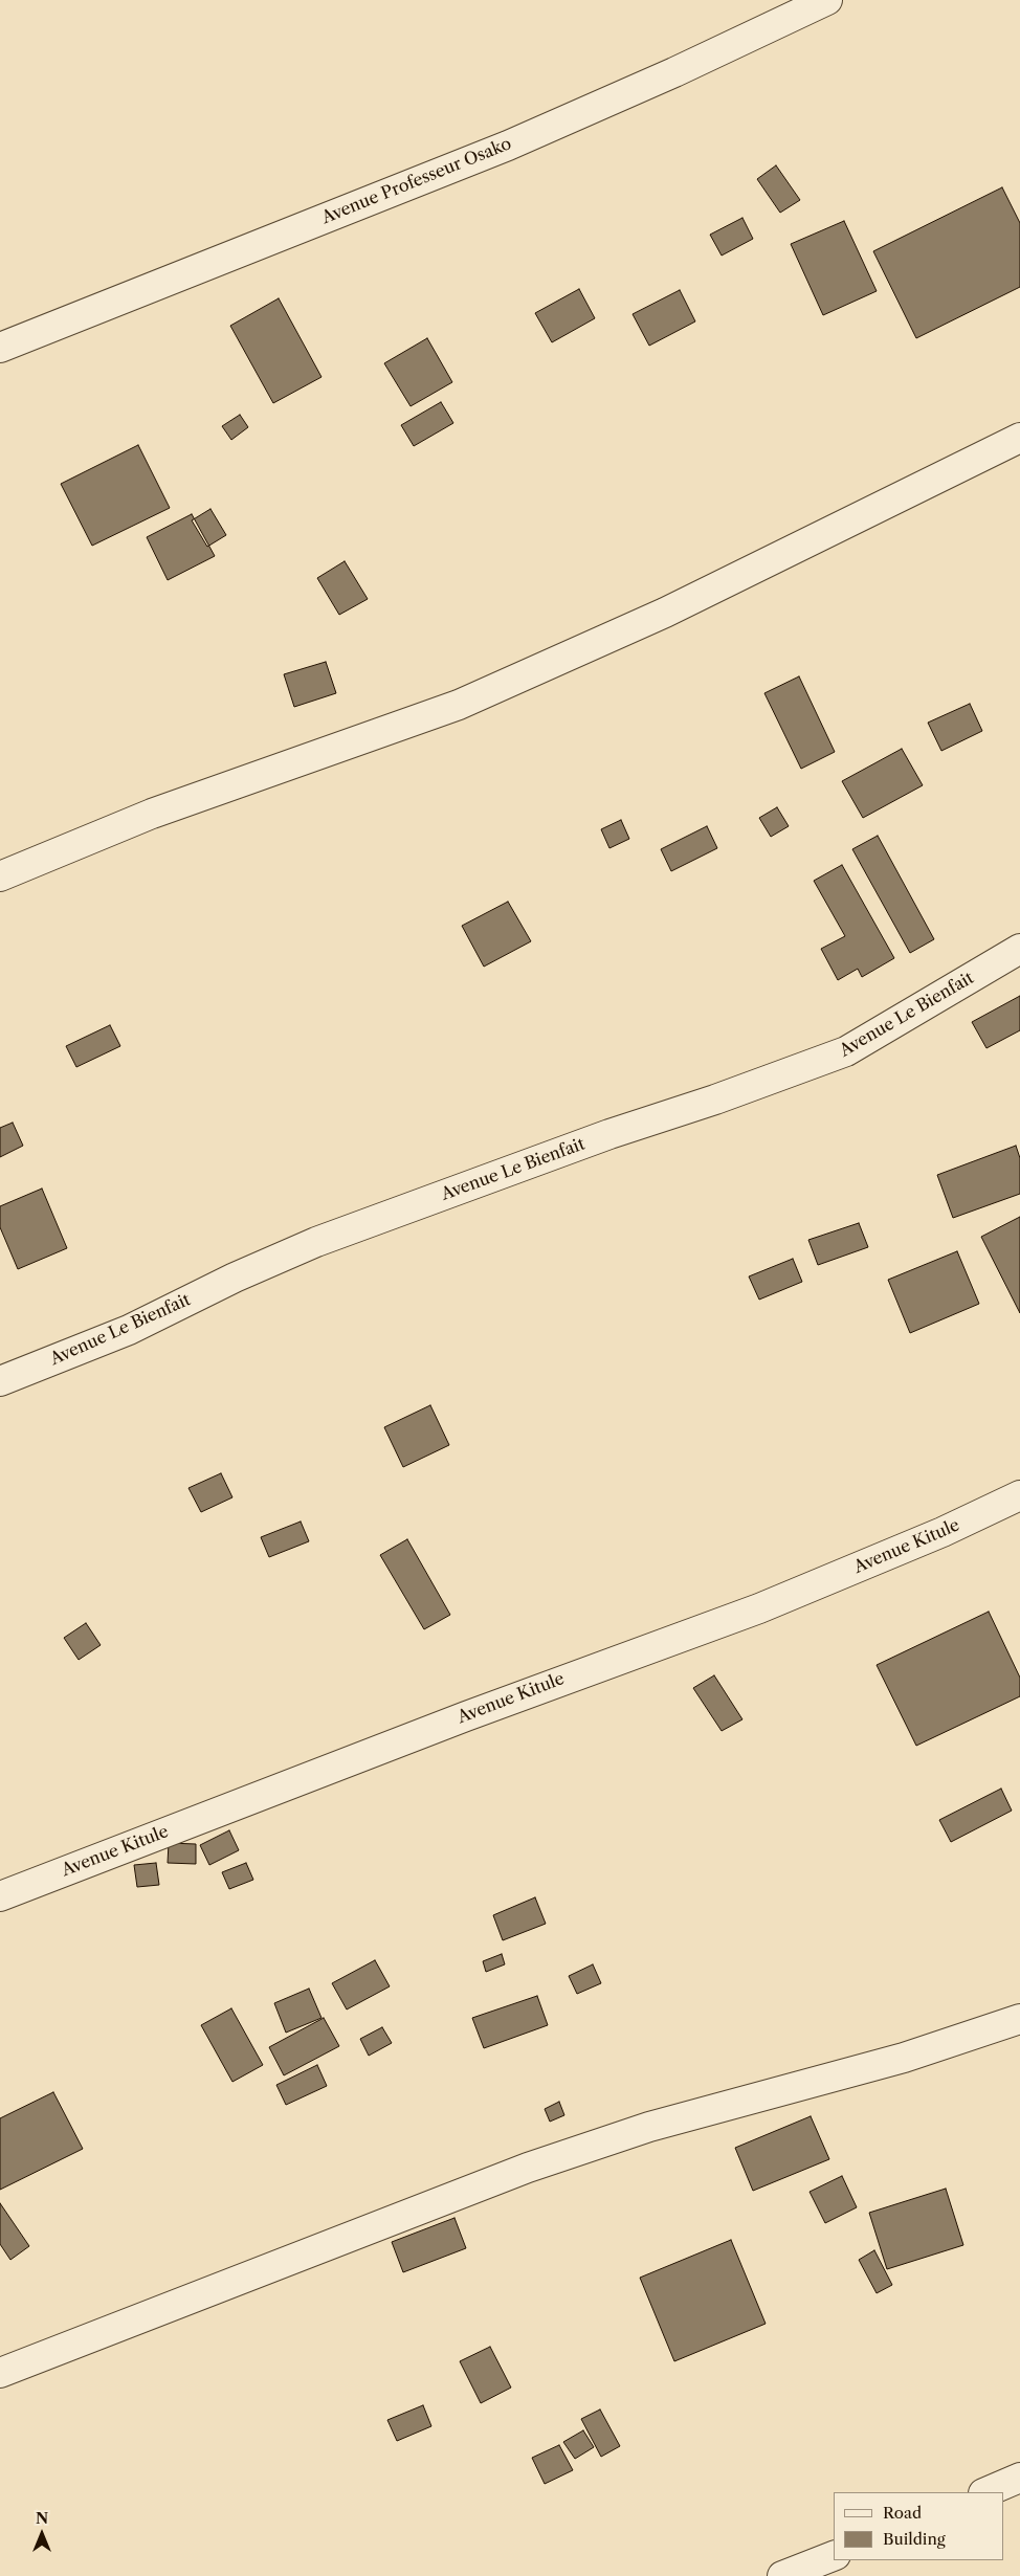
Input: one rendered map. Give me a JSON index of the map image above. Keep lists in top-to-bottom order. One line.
{"streets":{"street":["Avenue Professeur Osako","Avenue Le Bienfait","Avenue Kitule"]},"legend":["Road","Building"],"north":"top"}
